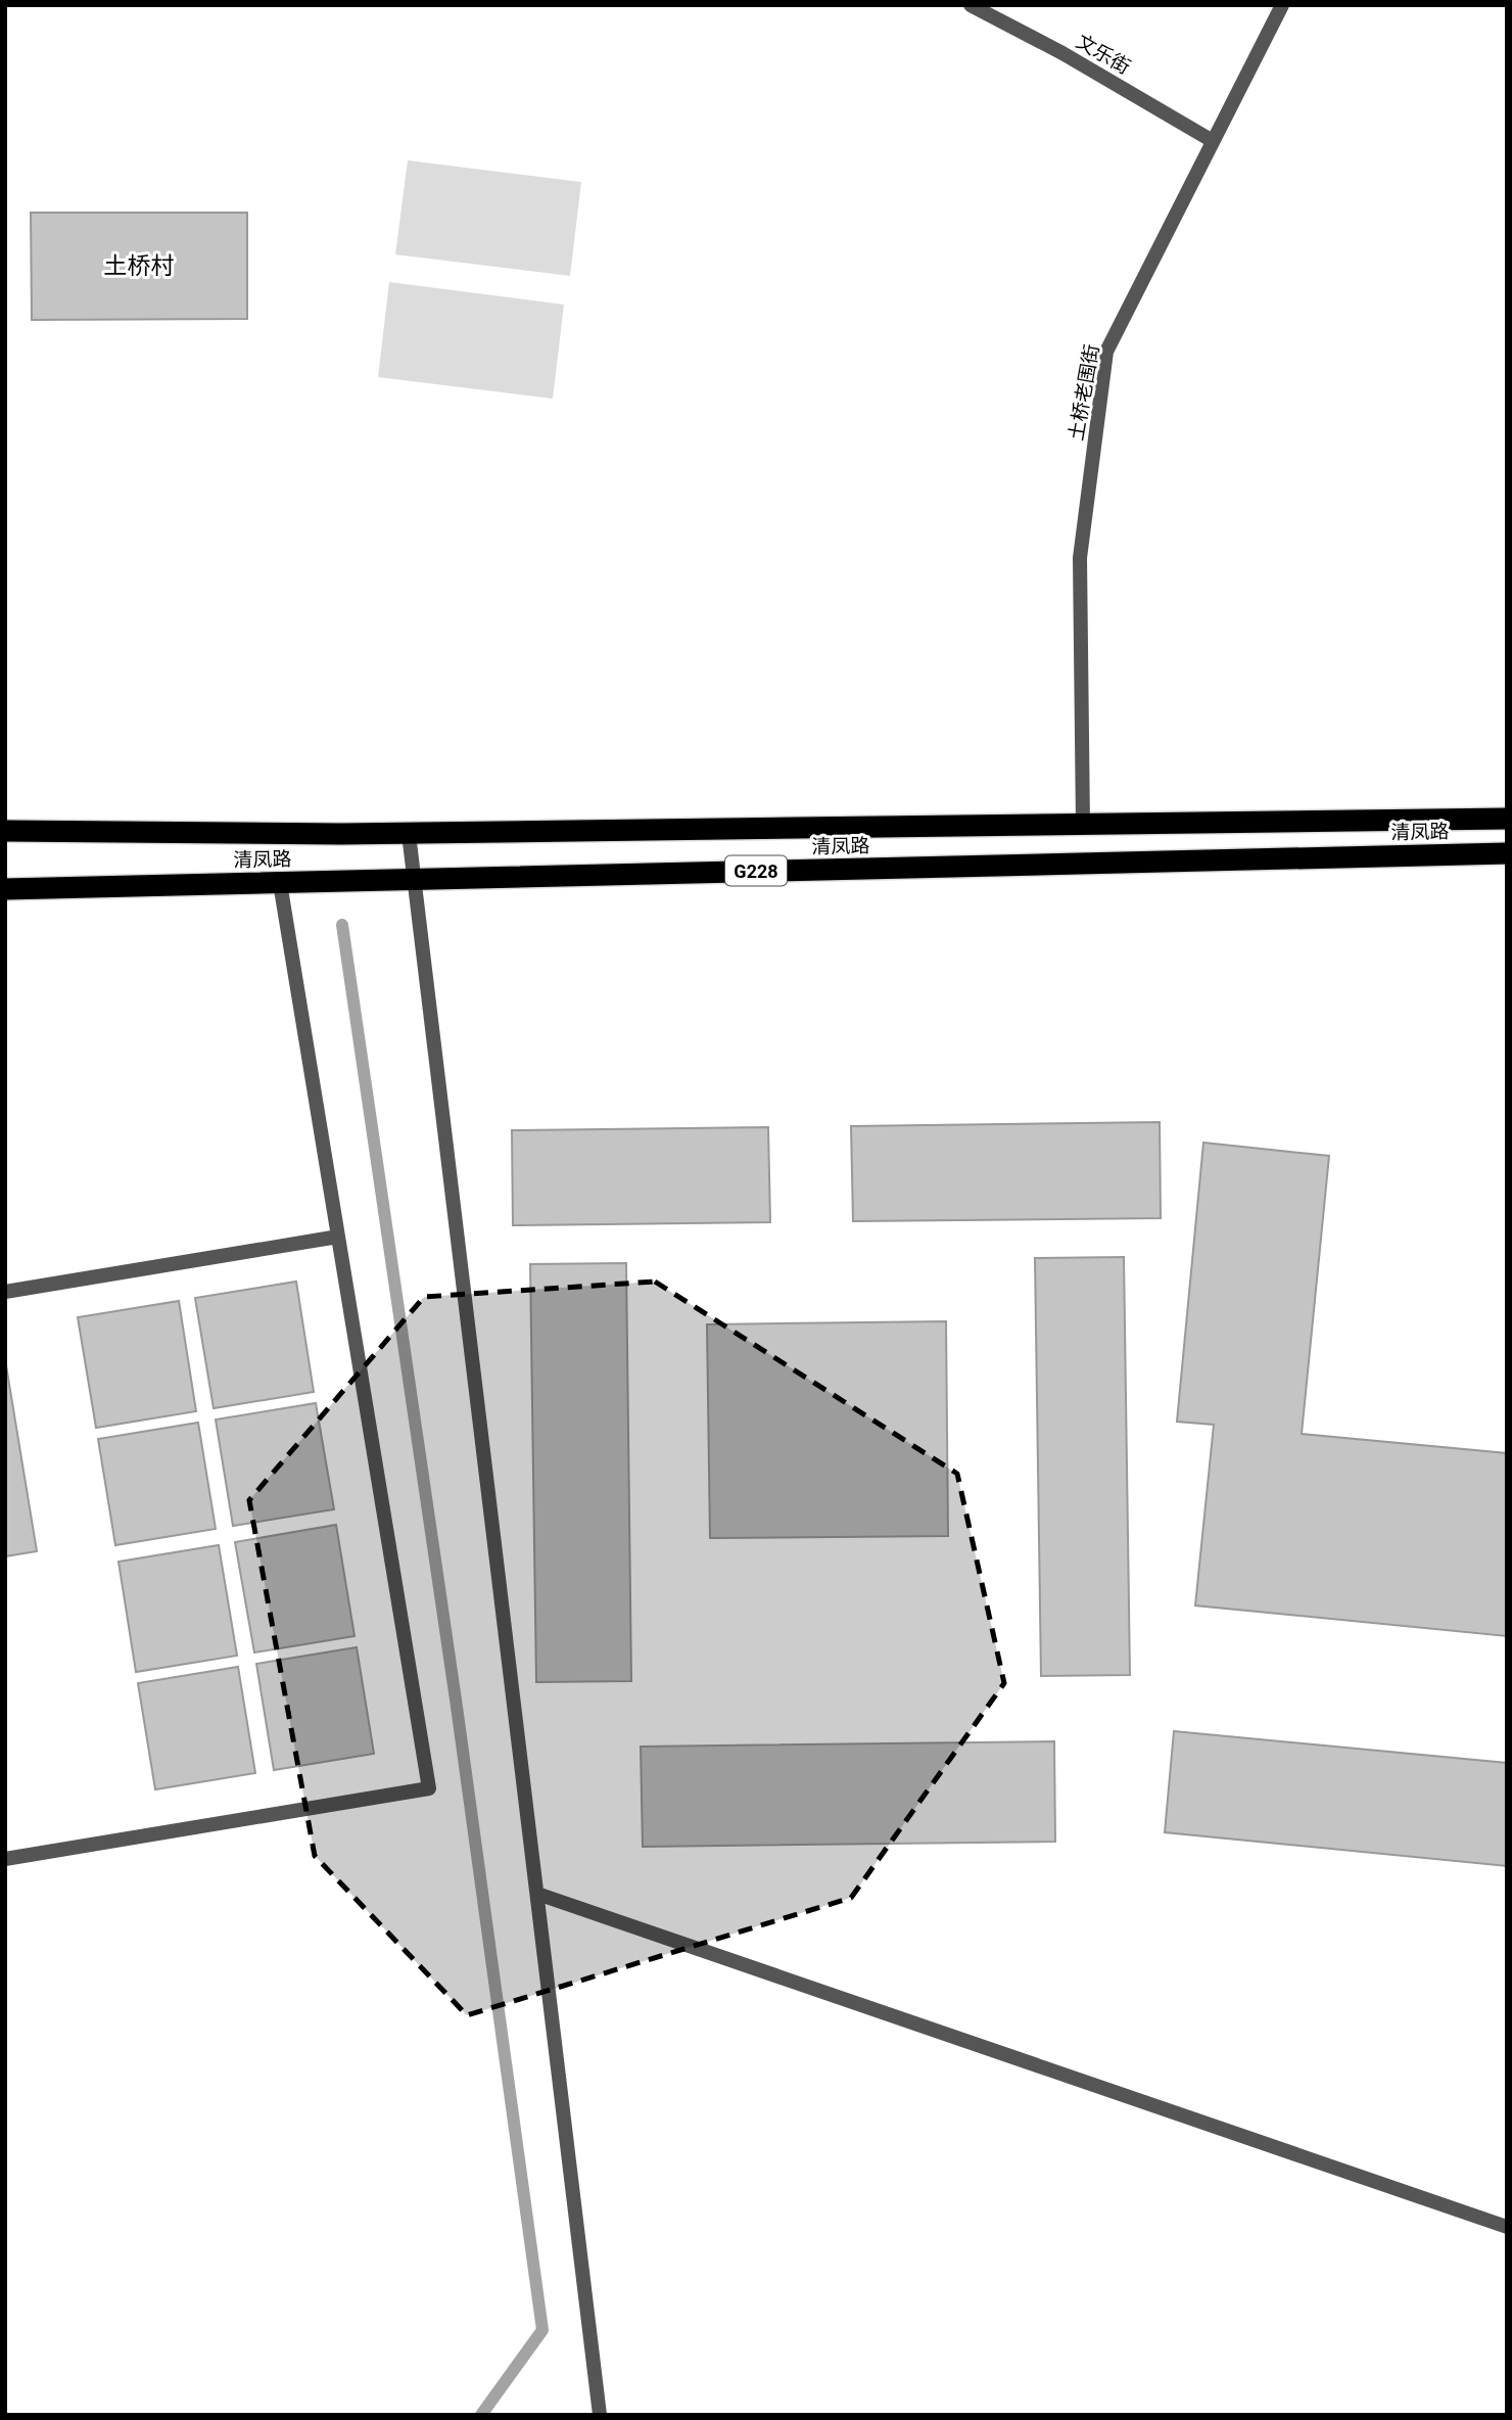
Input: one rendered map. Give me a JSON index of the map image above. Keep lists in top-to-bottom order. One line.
{"streets":{"highway":["清凤路","G228"],"street":["文乐街","土桥老围街"]},"crossings":[["文乐街","土桥老围街"],["土桥老围街","清凤路"]],"districts":["土桥村"]}
